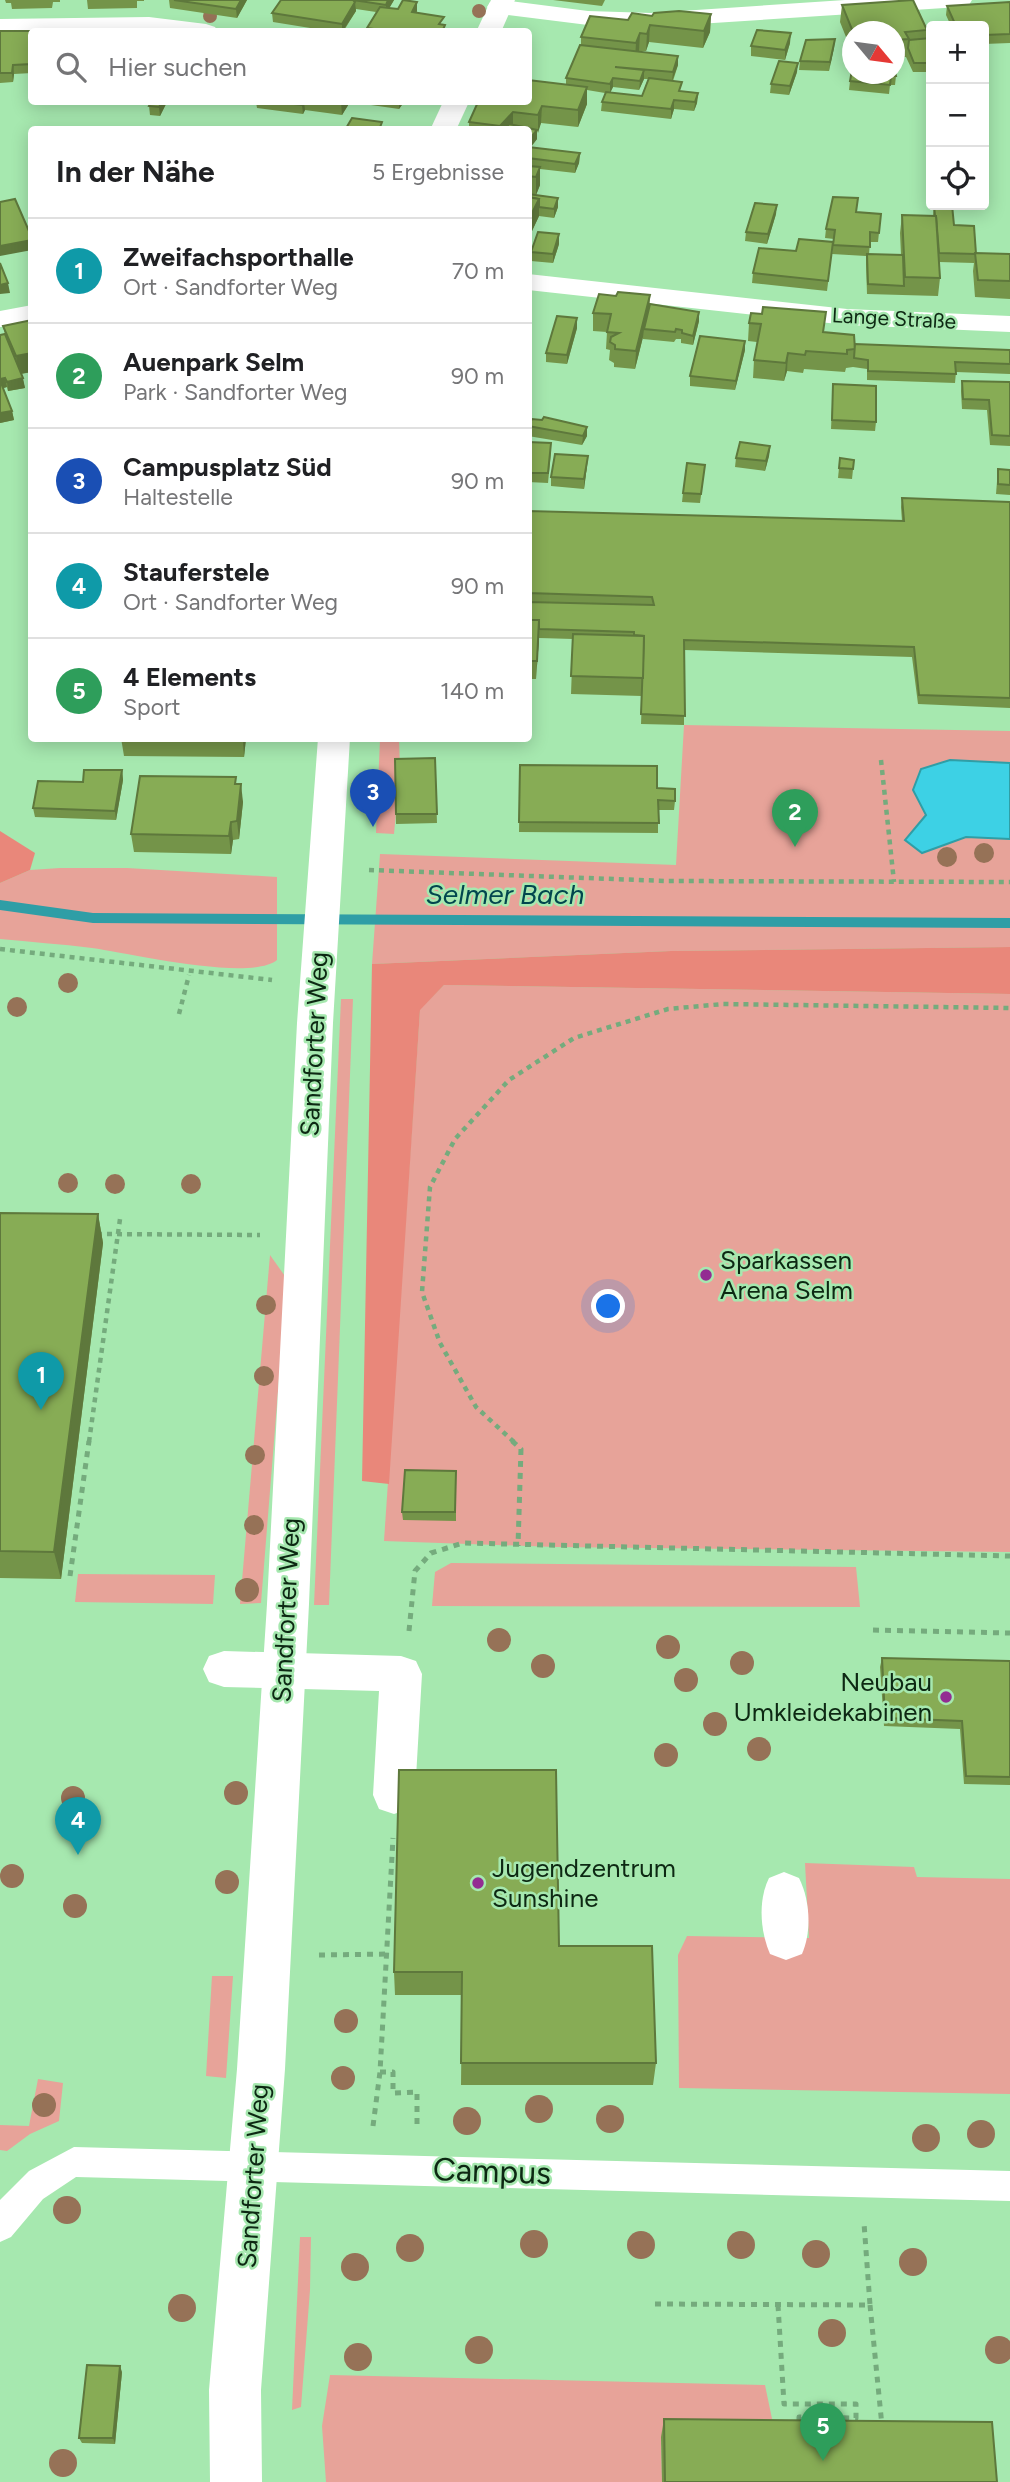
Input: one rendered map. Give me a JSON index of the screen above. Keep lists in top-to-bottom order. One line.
{"streets":{"street":["Lange Straße","Sandforter Weg"],"lane":["Campus"]},"crossings":[["Sandforter Weg","Campus"]],"water":["Selmer Bach"],"places":["Sparkassen Arena Selm","Neubau Umkleidekabinen","Jugendzentrum Sunshine"],"north":"bottom right","page":{"map_buttons":["+","−"],"search":"Hier suchen","heading":["In der Nähe","5 Ergebnisse"],"list":[{"mark":"1","name":"Zweifachsporthalle","note":"Ort · Sandforter Weg","value":"70 m"},{"mark":"2","name":"Auenpark Selm","note":"Park · Sandforter Weg","value":"90 m"},{"mark":"3","name":"Campusplatz Süd","note":"Haltestelle","value":"90 m"},{"mark":"4","name":"Stauferstele","note":"Ort · Sandforter Weg","value":"90 m"},{"mark":"5","name":"4 Elements","note":"Sport","value":"140 m"}],"pins":["3","2","1","4","5"]}}
